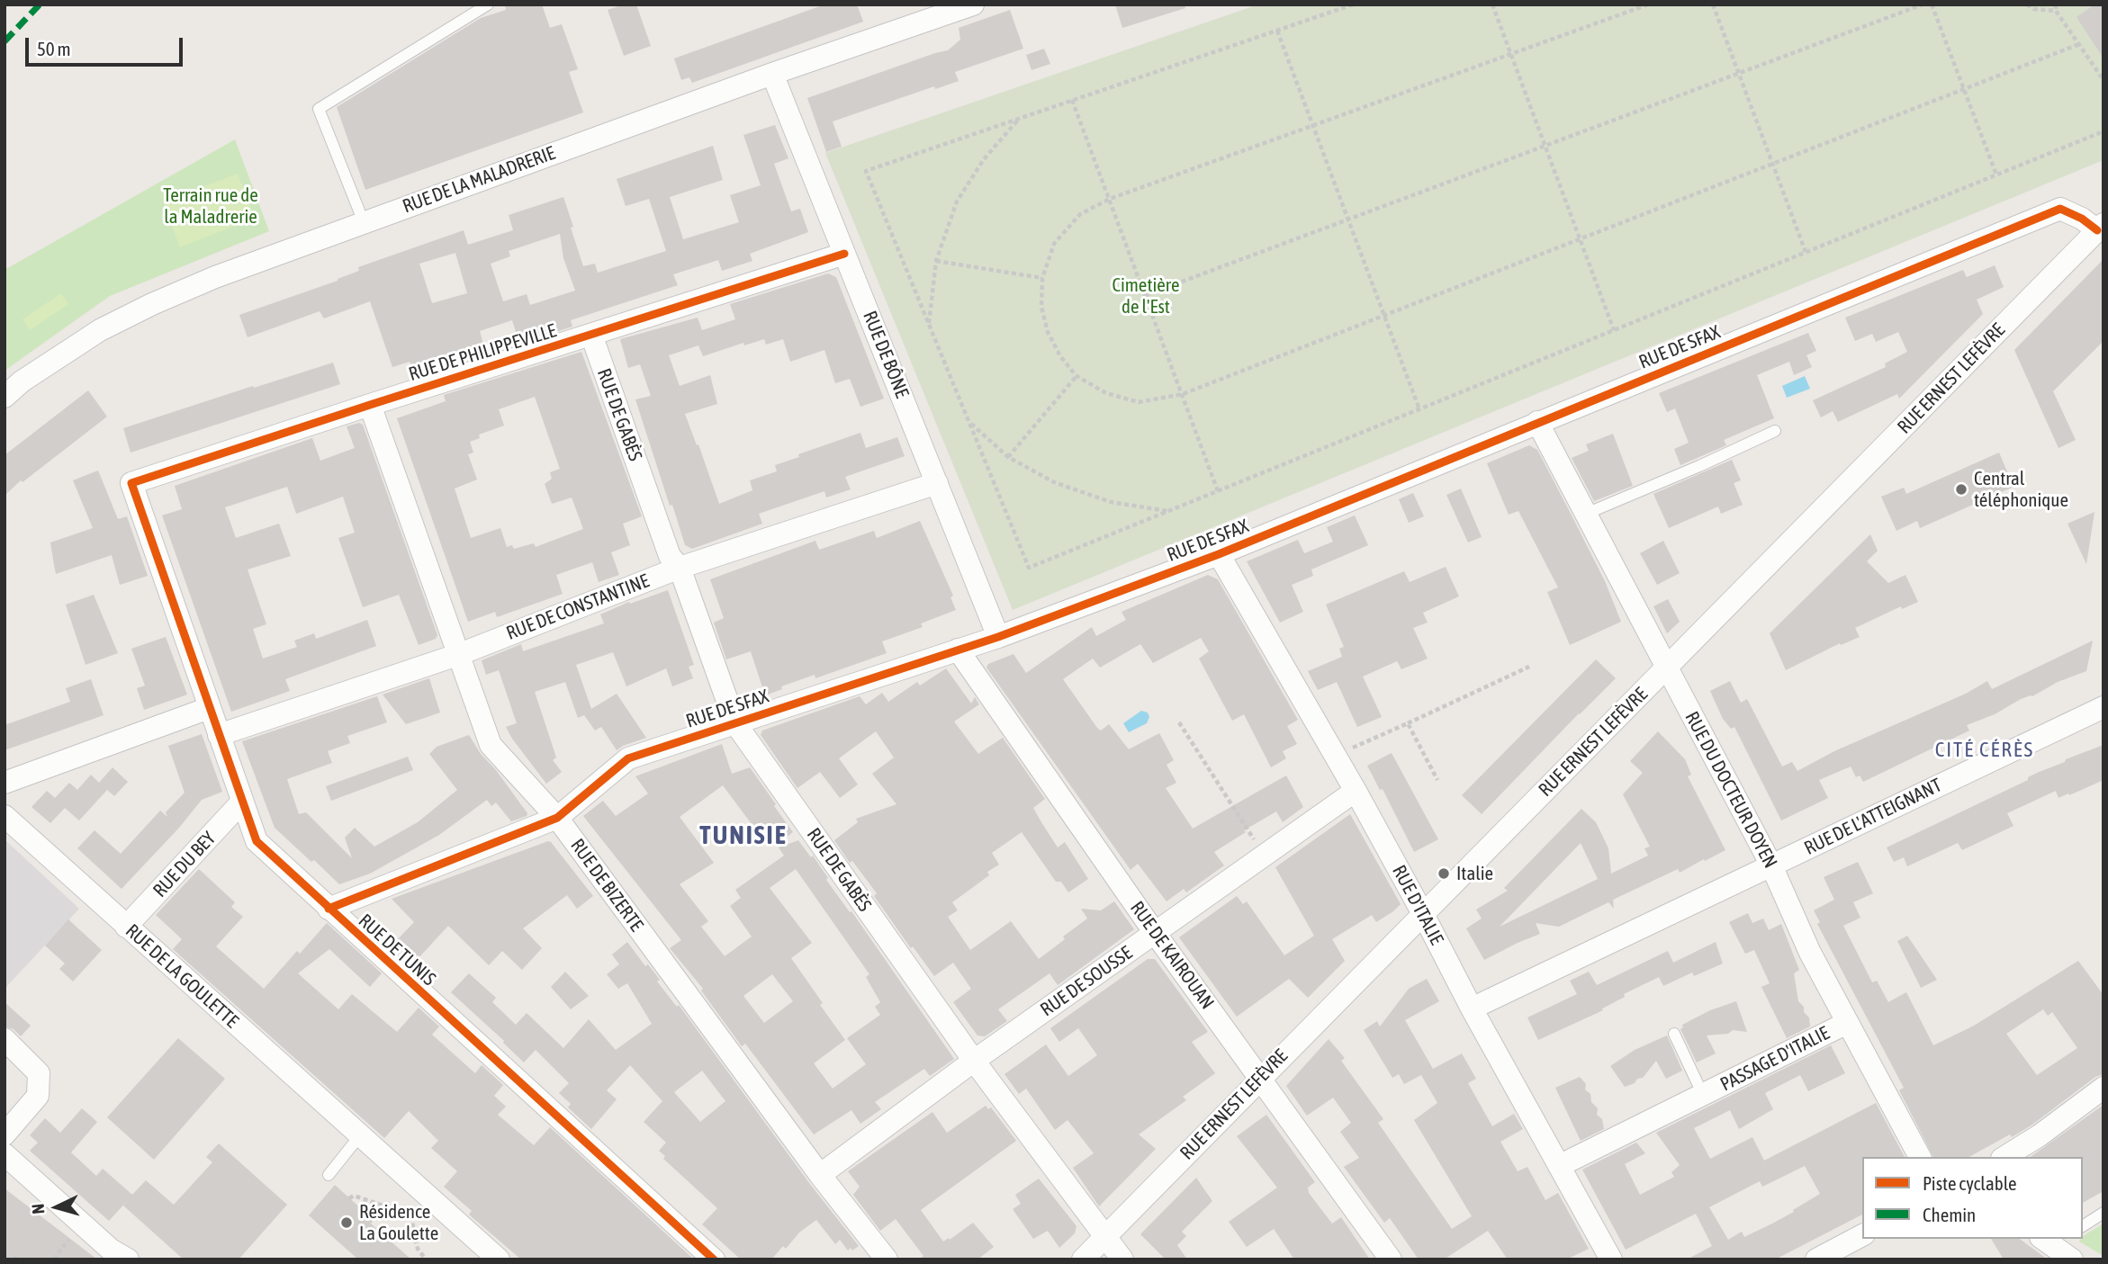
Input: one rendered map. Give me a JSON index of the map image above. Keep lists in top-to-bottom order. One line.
{"streets":{"street":["RUE DE LA MALADRERIE","RUE DE SFAX","RUE DE PHILIPPEVILLE","RUE DE BÔNE","RUE ERNEST LEFÈVRE","RUE DE GABÈS","RUE DE CONSTANTINE","RUE DU DOCTEUR DOYEN","RUE DE L'ATTEIGNANT","RUE DU BEY","RUE DE BIZERTE","RUE D'ITALIE","RUE DE TUNIS","RUE DE KAIROUAN","RUE DE LA GOULETTE","RUE DE SOUSSE","PASSAGE D'ITALIE"]},"crossings":[["RUE DE LA MALADRERIE","RUE DE BÔNE"],["RUE DE SFAX","RUE DE BÔNE"],["RUE DE SFAX","RUE ERNEST LEFÈVRE"],["RUE DE SFAX","RUE DE GABÈS"],["RUE DE SFAX","RUE DU DOCTEUR DOYEN"],["RUE DE SFAX","RUE DE BIZERTE"],["RUE DE SFAX","RUE D'ITALIE"],["RUE DE SFAX","RUE DE TUNIS"],["RUE DE SFAX","RUE DE KAIROUAN"],["RUE DE PHILIPPEVILLE","RUE DE BÔNE"],["RUE DE PHILIPPEVILLE","RUE DE GABÈS"],["RUE DE PHILIPPEVILLE","RUE DE BIZERTE"],["RUE DE PHILIPPEVILLE","RUE DE TUNIS"],["RUE DE BÔNE","RUE DE CONSTANTINE"],["RUE ERNEST LEFÈVRE","RUE DE GABÈS"],["RUE ERNEST LEFÈVRE","RUE DU DOCTEUR DOYEN"],["RUE ERNEST LEFÈVRE","RUE D'ITALIE"],["RUE ERNEST LEFÈVRE","RUE DE KAIROUAN"],["RUE DE GABÈS","RUE DE CONSTANTINE"],["RUE DE GABÈS","RUE DE SOUSSE"],["RUE DE CONSTANTINE","RUE DE BIZERTE"],["RUE DE CONSTANTINE","RUE DE TUNIS"],["RUE DU DOCTEUR DOYEN","RUE DE L'ATTEIGNANT"],["RUE DU DOCTEUR DOYEN","PASSAGE D'ITALIE"],["RUE DE L'ATTEIGNANT","RUE D'ITALIE"],["RUE DU BEY","RUE DE TUNIS"],["RUE DU BEY","RUE DE LA GOULETTE"],["RUE DE BIZERTE","RUE DE SOUSSE"],["RUE D'ITALIE","RUE DE SOUSSE"],["RUE D'ITALIE","PASSAGE D'ITALIE"],["RUE DE KAIROUAN","RUE DE SOUSSE"]],"districts":["CITÉ CÉRÈS","TUNISIE"],"parks":["Terrain rue de la Maladrerie","Cimetière de l'Est"],"places":["Central téléphonique","Italie","Résidence La Goulette"],"legend":["Piste cyclable","Chemin"],"scale_bar":"50 m","north":"left"}
